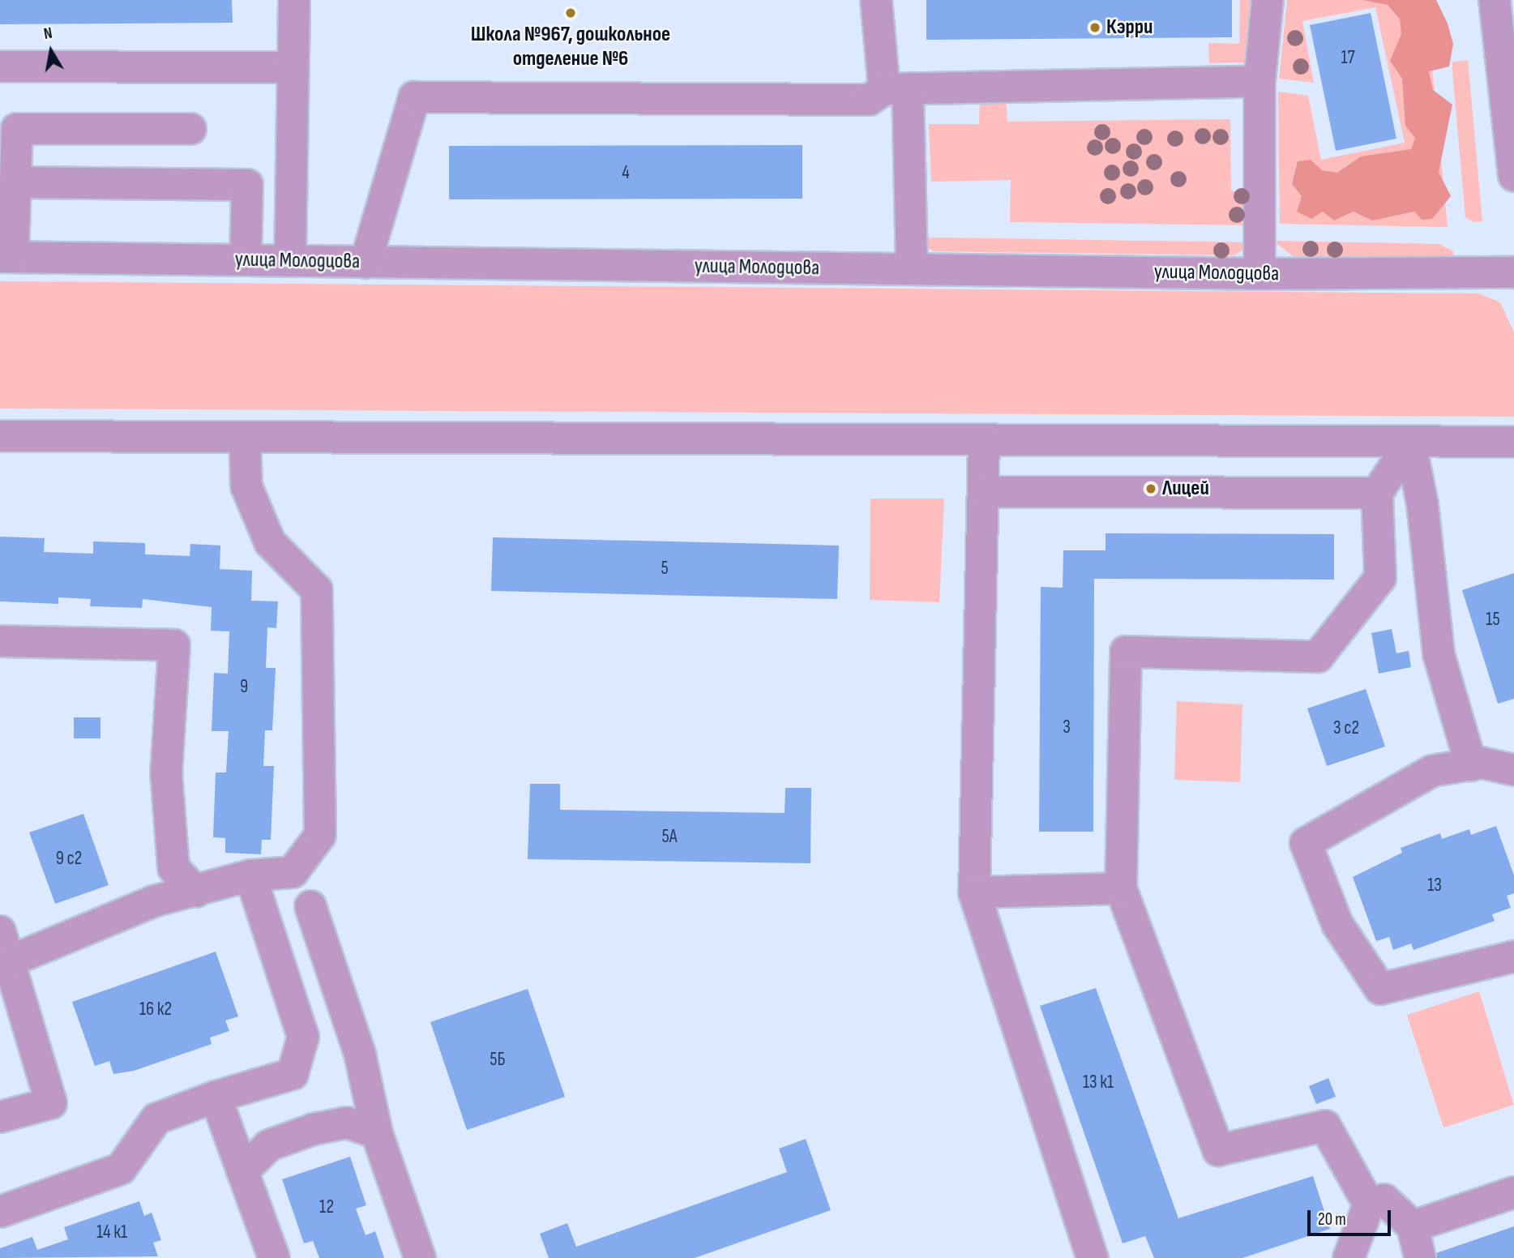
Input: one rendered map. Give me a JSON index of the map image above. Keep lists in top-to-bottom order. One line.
{"streets":{"street":["улица Молодцова"]},"places":["Школа №967, дошкольное отделение №6","Кэрри","Лицей"],"house_numbers":["17","4","5","15","9","3","3 с2","5А","9 с2","13","16 к2","5Б","13 к1","12","14 к1"],"scale_bar":"20 m","north":"top"}
